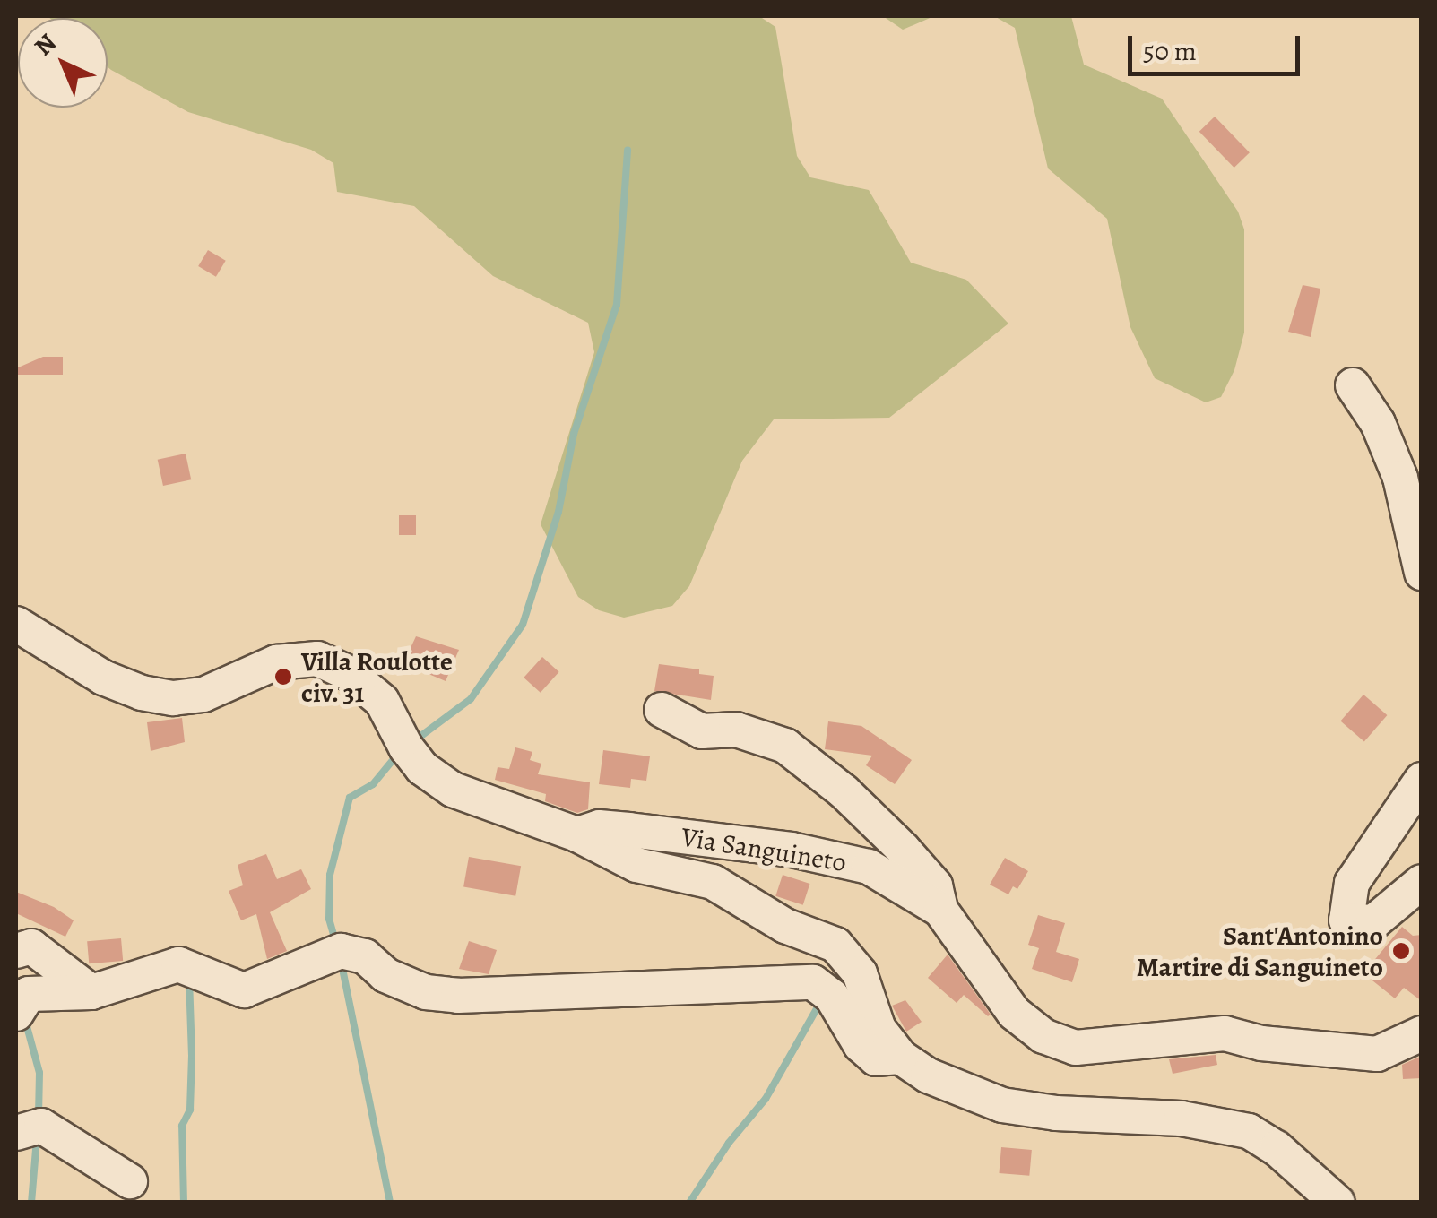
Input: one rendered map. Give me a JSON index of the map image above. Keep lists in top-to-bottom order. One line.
{"streets":{"street":["Via Sanguineto"]},"places":["Villa Roulotte civ. 31","Sant'Antonino Martire di Sanguineto"],"scale_bar":"50 m","north":"top left"}
